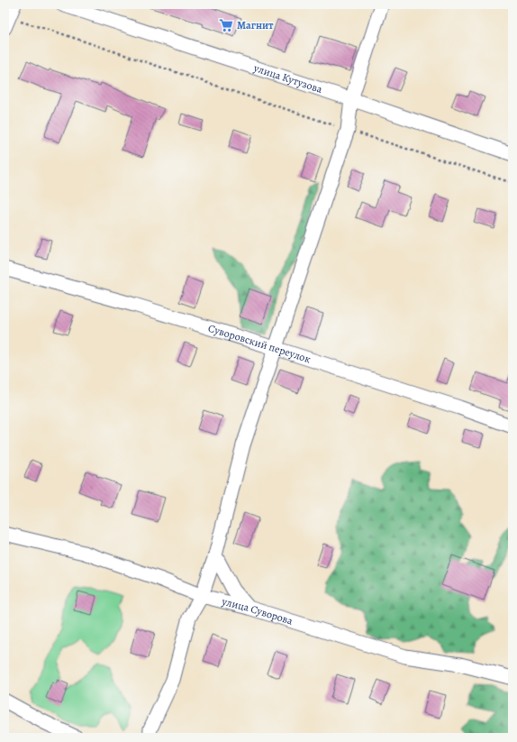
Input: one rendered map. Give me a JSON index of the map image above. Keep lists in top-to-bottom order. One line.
{"streets":{"street":["улица Кутузова","Суворовский переулок","улица Суворова"]},"places":{"supermarket":["Магнит"]}}
